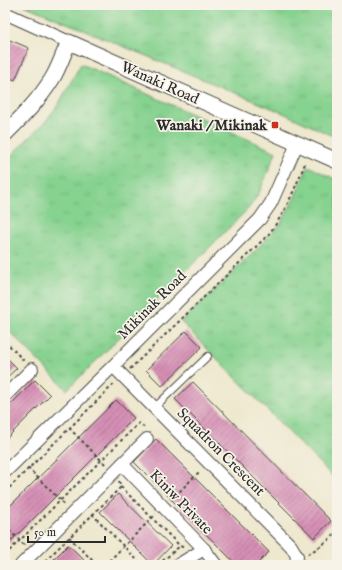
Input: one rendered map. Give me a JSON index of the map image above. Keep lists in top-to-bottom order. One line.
{"streets":{"street":["Wanaki Road","Mikinak Road","Squadron Crescent","Kiniw Private"]},"crossings":[["Wanaki Road","Mikinak Road"],["Mikinak Road","Squadron Crescent"]],"places":{"transit":["Wanaki / Mikinak"]},"scale_bar":"50 m"}
